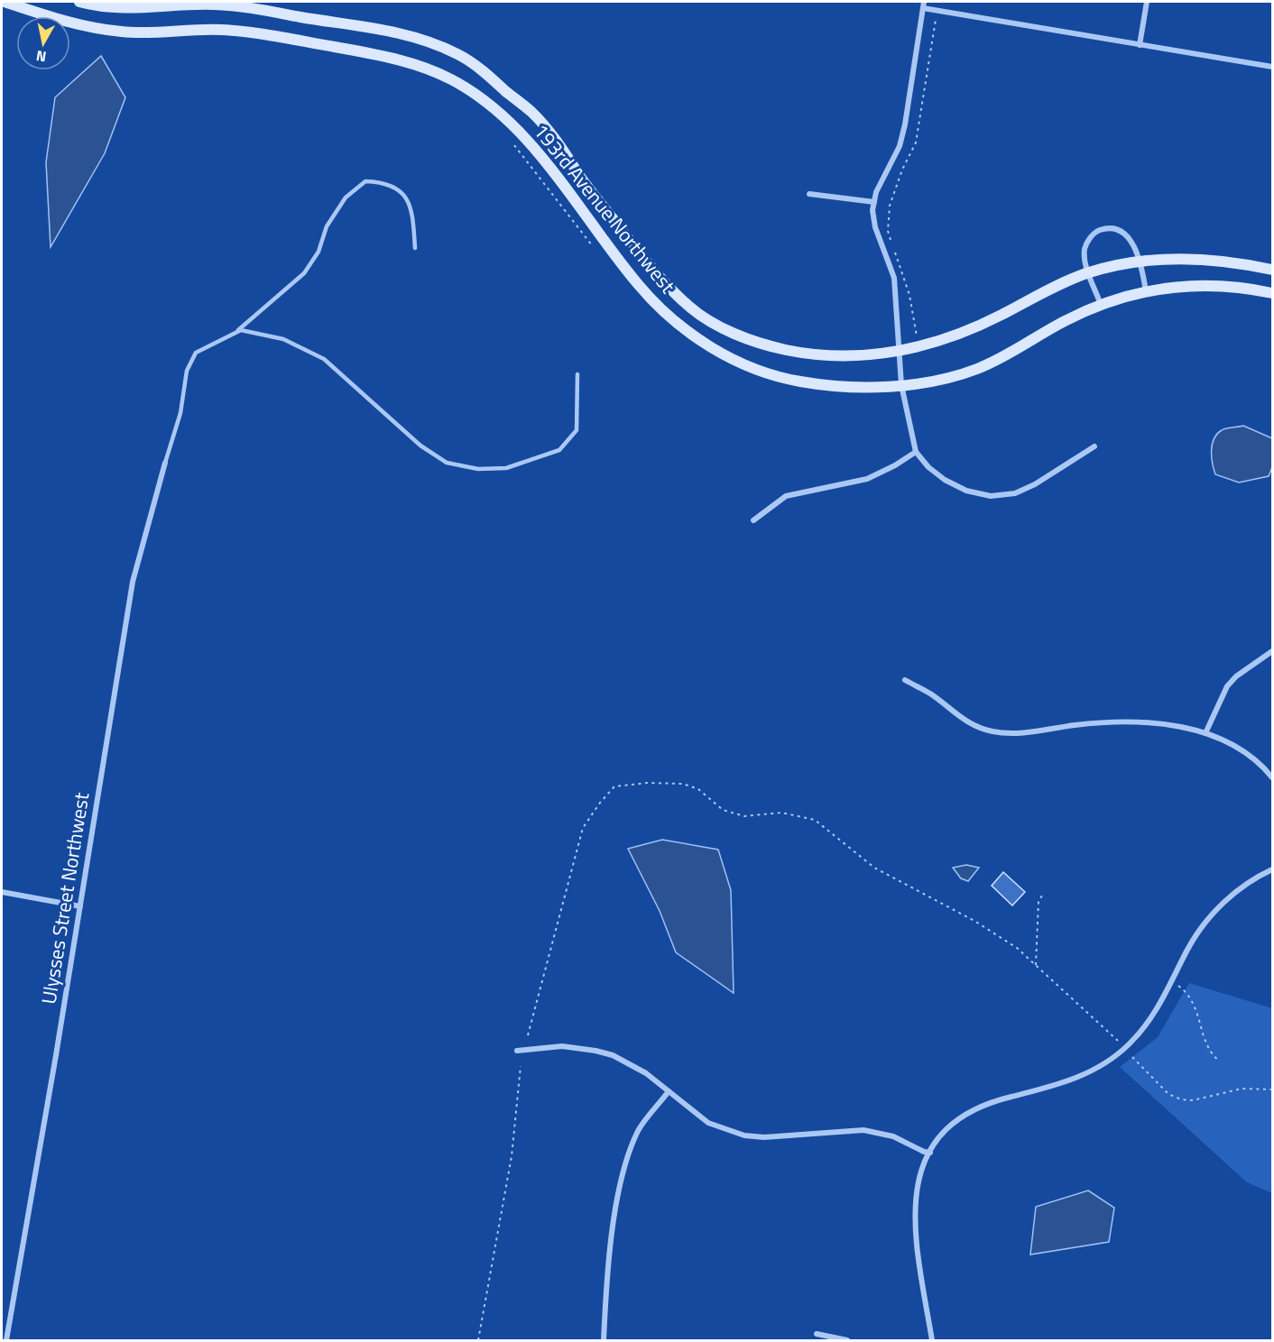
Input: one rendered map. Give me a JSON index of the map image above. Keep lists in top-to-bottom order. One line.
{"streets":{"street":["193rd Avenue Northwest","Ulysses Street Northwest"]},"north":"bottom"}
